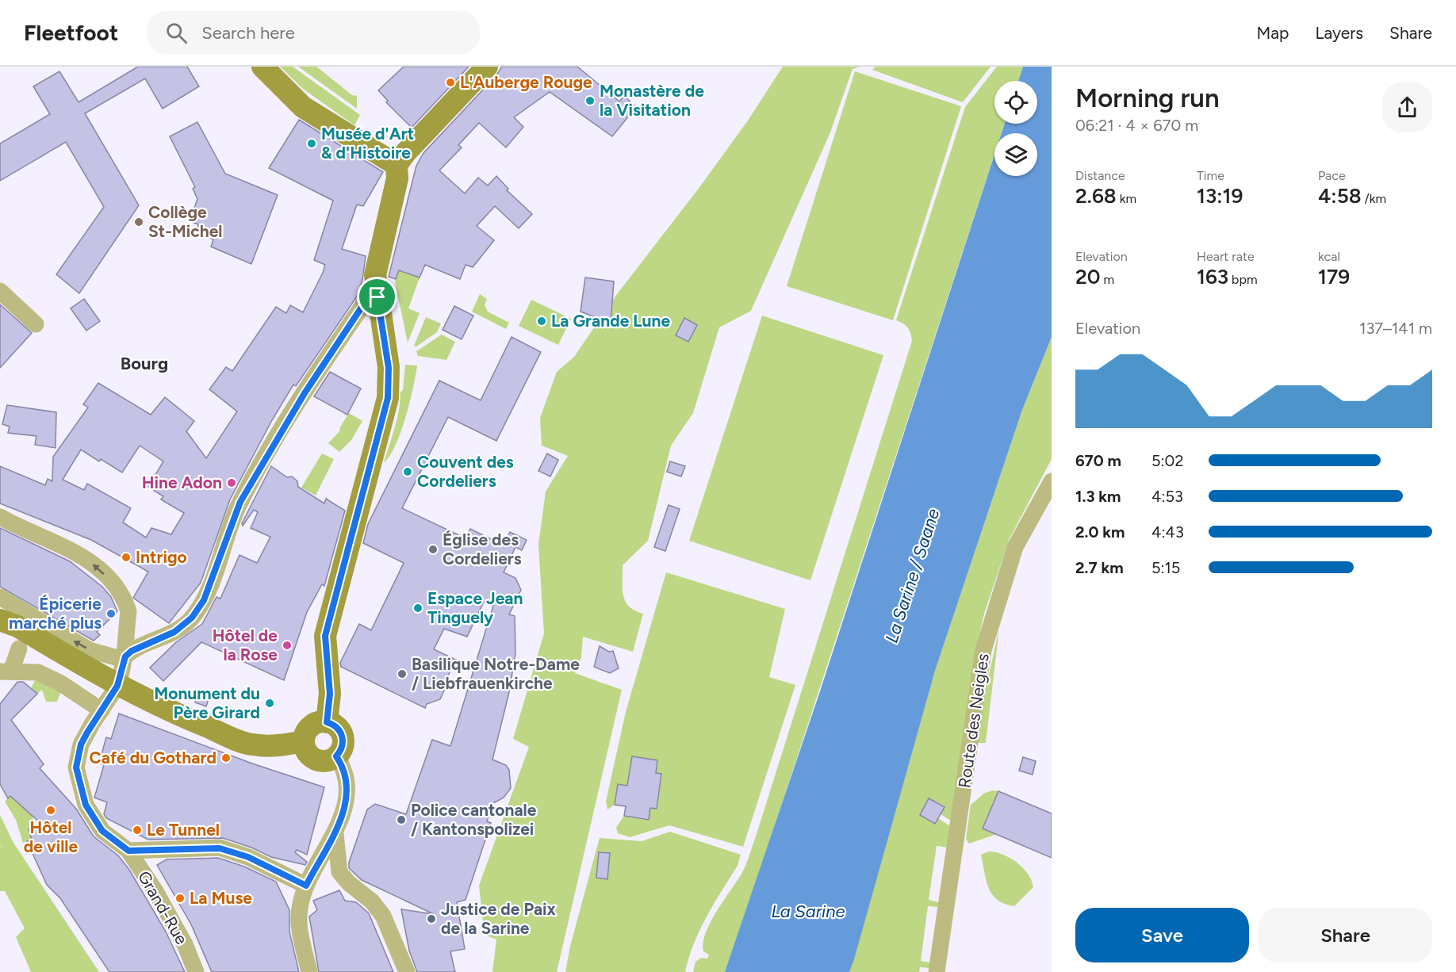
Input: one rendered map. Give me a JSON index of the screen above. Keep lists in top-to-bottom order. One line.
{"streets":{"street":["Route des Neigles","Grand-Rue"]},"districts":["Bourg"],"water":["La Sarine / Saane","La Sarine"],"places":["L'Auberge Rouge","Monastère de la Visitation","Musée d'Art & d'Histoire","Collège St-Michel","La Grande Lune","Couvent des Cordeliers","Hine Adon","Église des Cordeliers","Intrigo","Espace Jean Tinguely","Épicerie marché plus","Hôtel de la Rose","Basilique Notre-Dame / Liebfrauenkirche","Monument du Père Girard","Café du Gothard","Hôtel de ville","Police cantonale / Kantonspolizei","Le Tunnel","La Muse","Justice de Paix de la Sarine"],"page":{"header":"Fleetfoot","search":"Search here","nav":["Map","Layers","Share"],"heading":["Morning run","06:21 · 4 × 670 m"],"stats":[["Distance","2.68 km"],["Time","13:19"],["Pace","4:58 /km"],["Elevation","20 m"],["Heart rate","163 bpm"],["kcal","179"]],"chart":["Elevation","137–141 m"],"list":[{"name":"670 m","note":"5:02"},{"name":"1.3 km","note":"4:53"},{"name":"2.0 km","note":"4:43"},{"name":"2.7 km","note":"5:15"}],"buttons":["Save","Share"]}}
